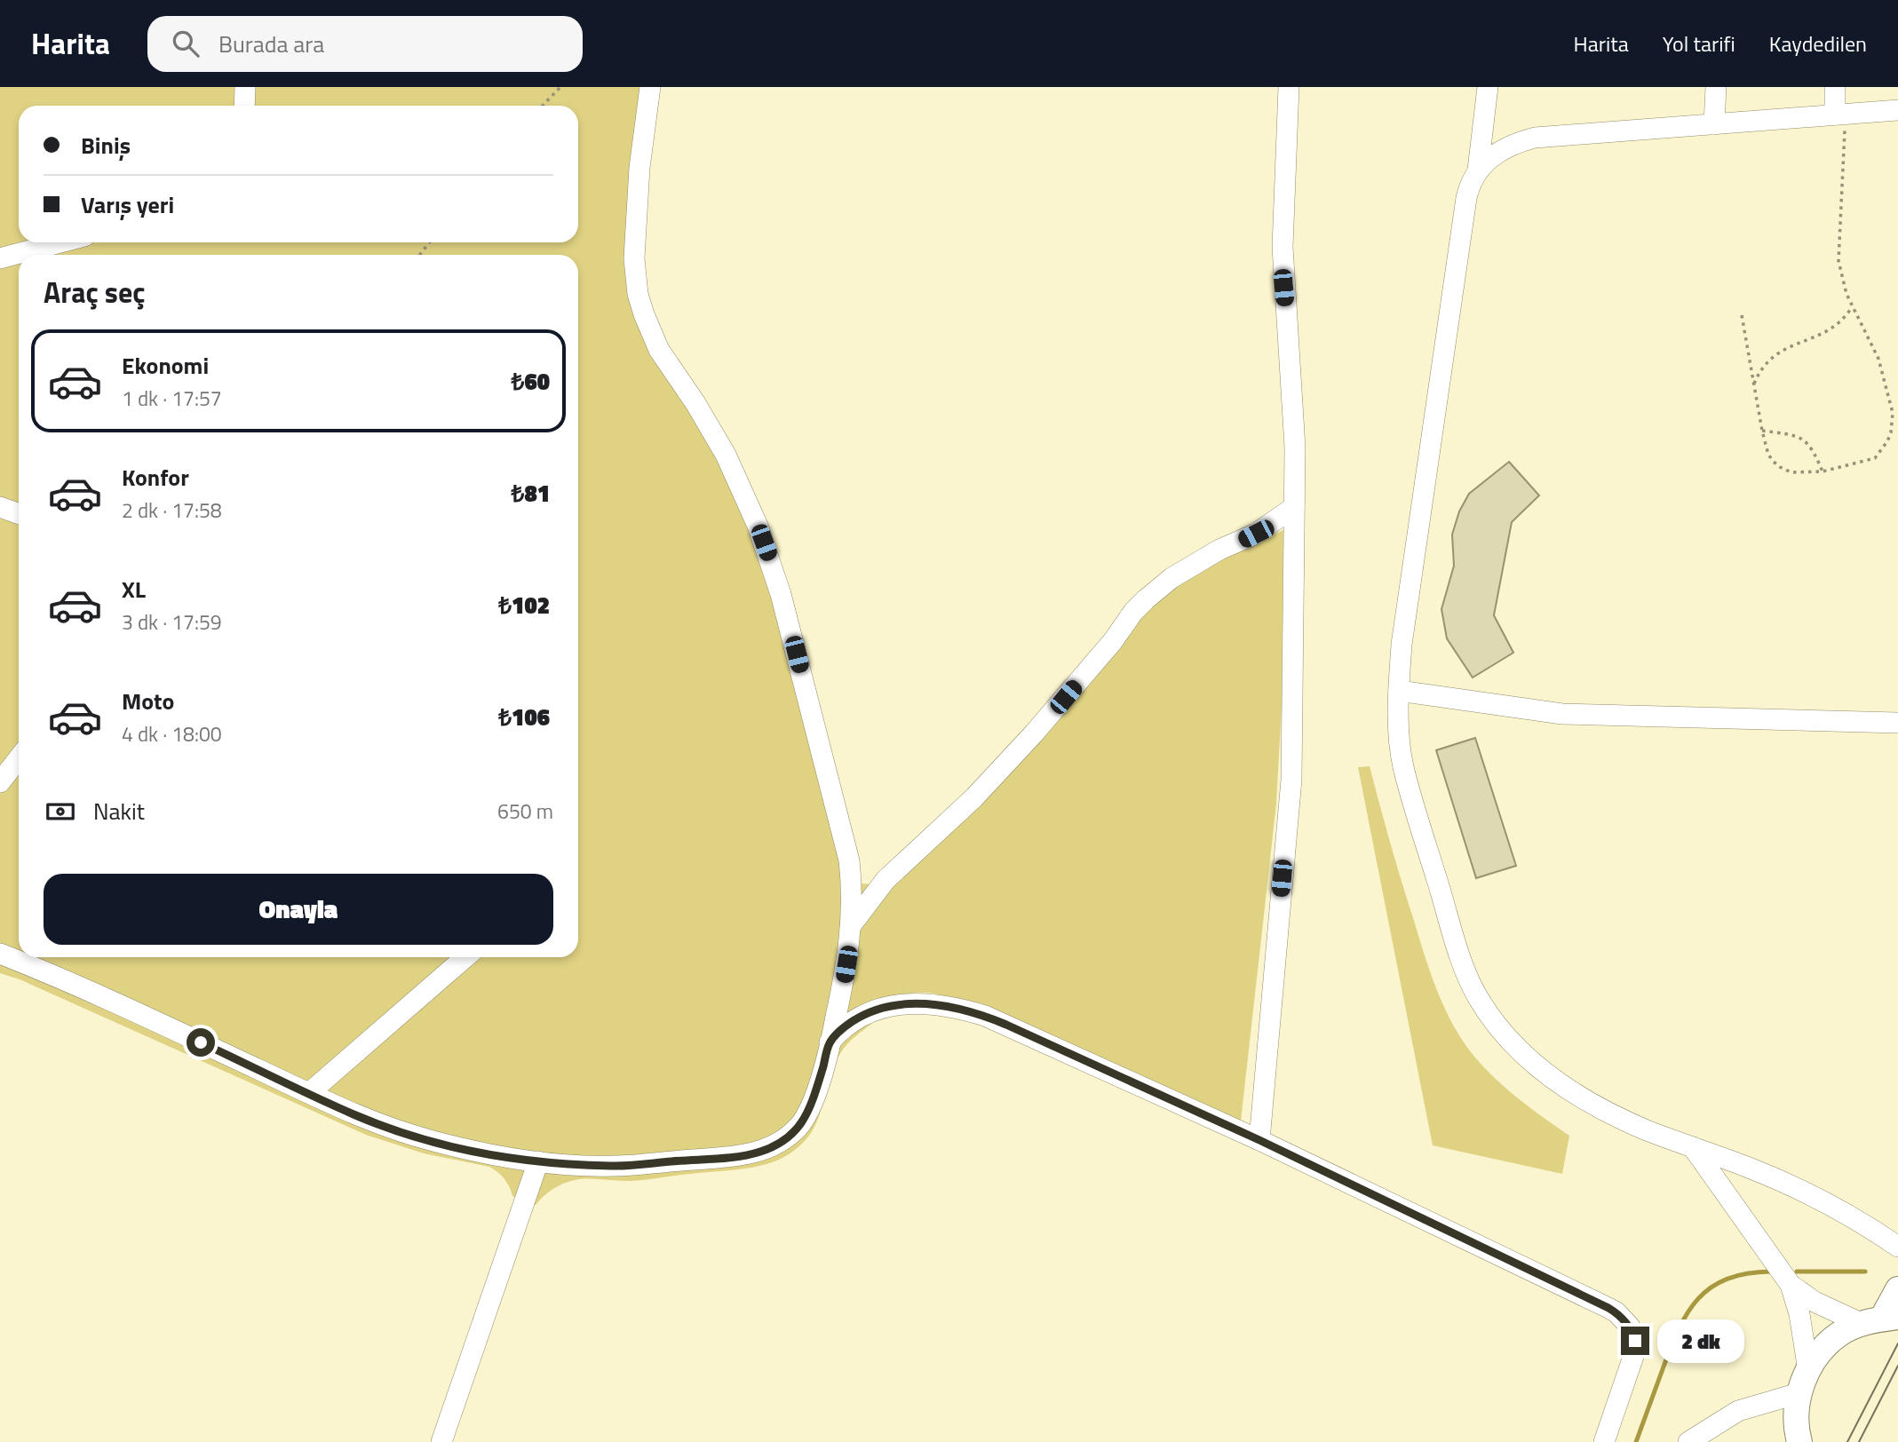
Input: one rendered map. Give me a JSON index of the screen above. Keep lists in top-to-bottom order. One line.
{"page":{"header":"Harita","search":"Burada ara","nav":["Harita","Yol tarifi","Kaydedilen"],"banner":["Biniş","Varış yeri"],"heading":"Araç seç","list":[{"name":"Ekonomi","note":"1 dk · 17:57","value":"₺60"},{"name":"Konfor","note":"2 dk · 17:58","value":"₺81"},{"name":"XL","note":"3 dk · 17:59","value":"₺102"},{"name":"Moto","note":"4 dk · 18:00","value":"₺106"}],"pay":["Nakit","650 m"],"buttons":"Onayla","bubble":"2 dk"}}
